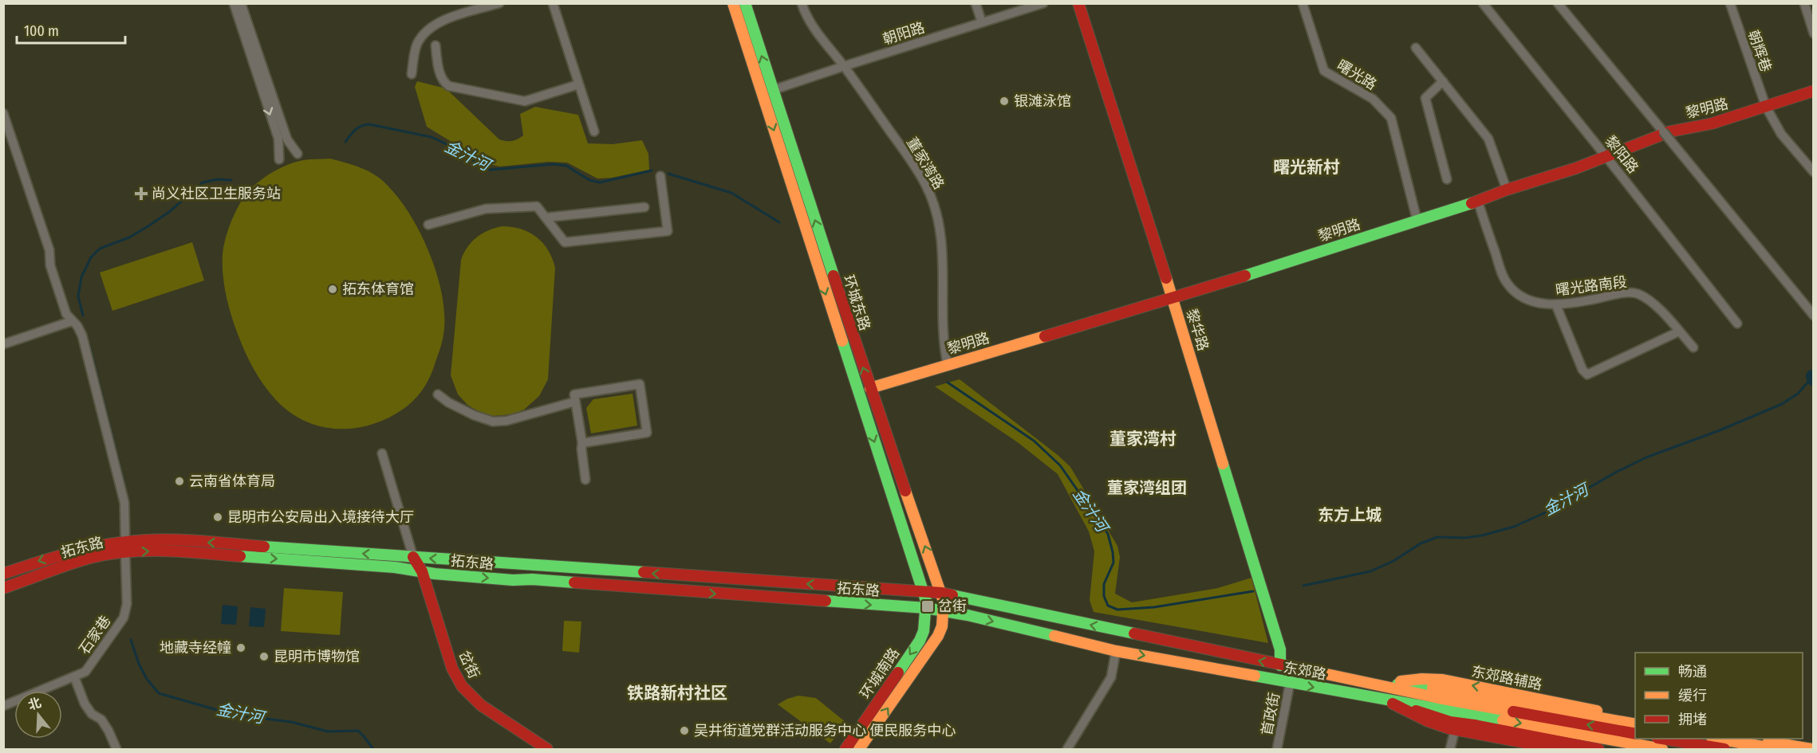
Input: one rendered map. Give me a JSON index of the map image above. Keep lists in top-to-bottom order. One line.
{"streets":{"main road":["黎明路","环城东路","黎华路","拓东路","岔街","东郊路","环城南路","东郊路辅路"],"street":["朝阳路","朝辉巷","曙光路","黎阳路","董家湾路","曙光路南段","石家巷","首政街"]},"crossings":[["朝阳路","董家湾路"],["朝阳路","环城东路"],["朝辉巷","黎明路"],["曙光路","黎明路"],["黎明路","黎阳路"],["黎明路","董家湾路"],["黎明路","曙光路南段"],["黎明路","环城东路"],["黎明路","黎华路"],["环城东路","拓东路"],["环城东路","东郊路"],["环城东路","环城南路"],["黎华路","东郊路"],["拓东路","石家巷"],["拓东路","岔街"],["拓东路","东郊路"],["拓东路","环城南路"],["东郊路","环城南路"],["东郊路","东郊路辅路"],["东郊路","首政街"]],"districts":["曙光新村","董家湾村","董家湾组团","东方上城","铁路新村社区"],"water":["金汁河"],"places":{"other":["银滩泳馆","拓东体育馆","云南省体育局","昆明市公安局出入境接待大厅","地藏寺经幢","昆明市博物馆","吴井街道党群活动服务中心 便民服务中心"],"health":["尚义社区卫生服务站"],"transit":["岔街"]},"legend":["畅通","缓行","拥堵"],"scale_bar":"100 m","north":"top"}
